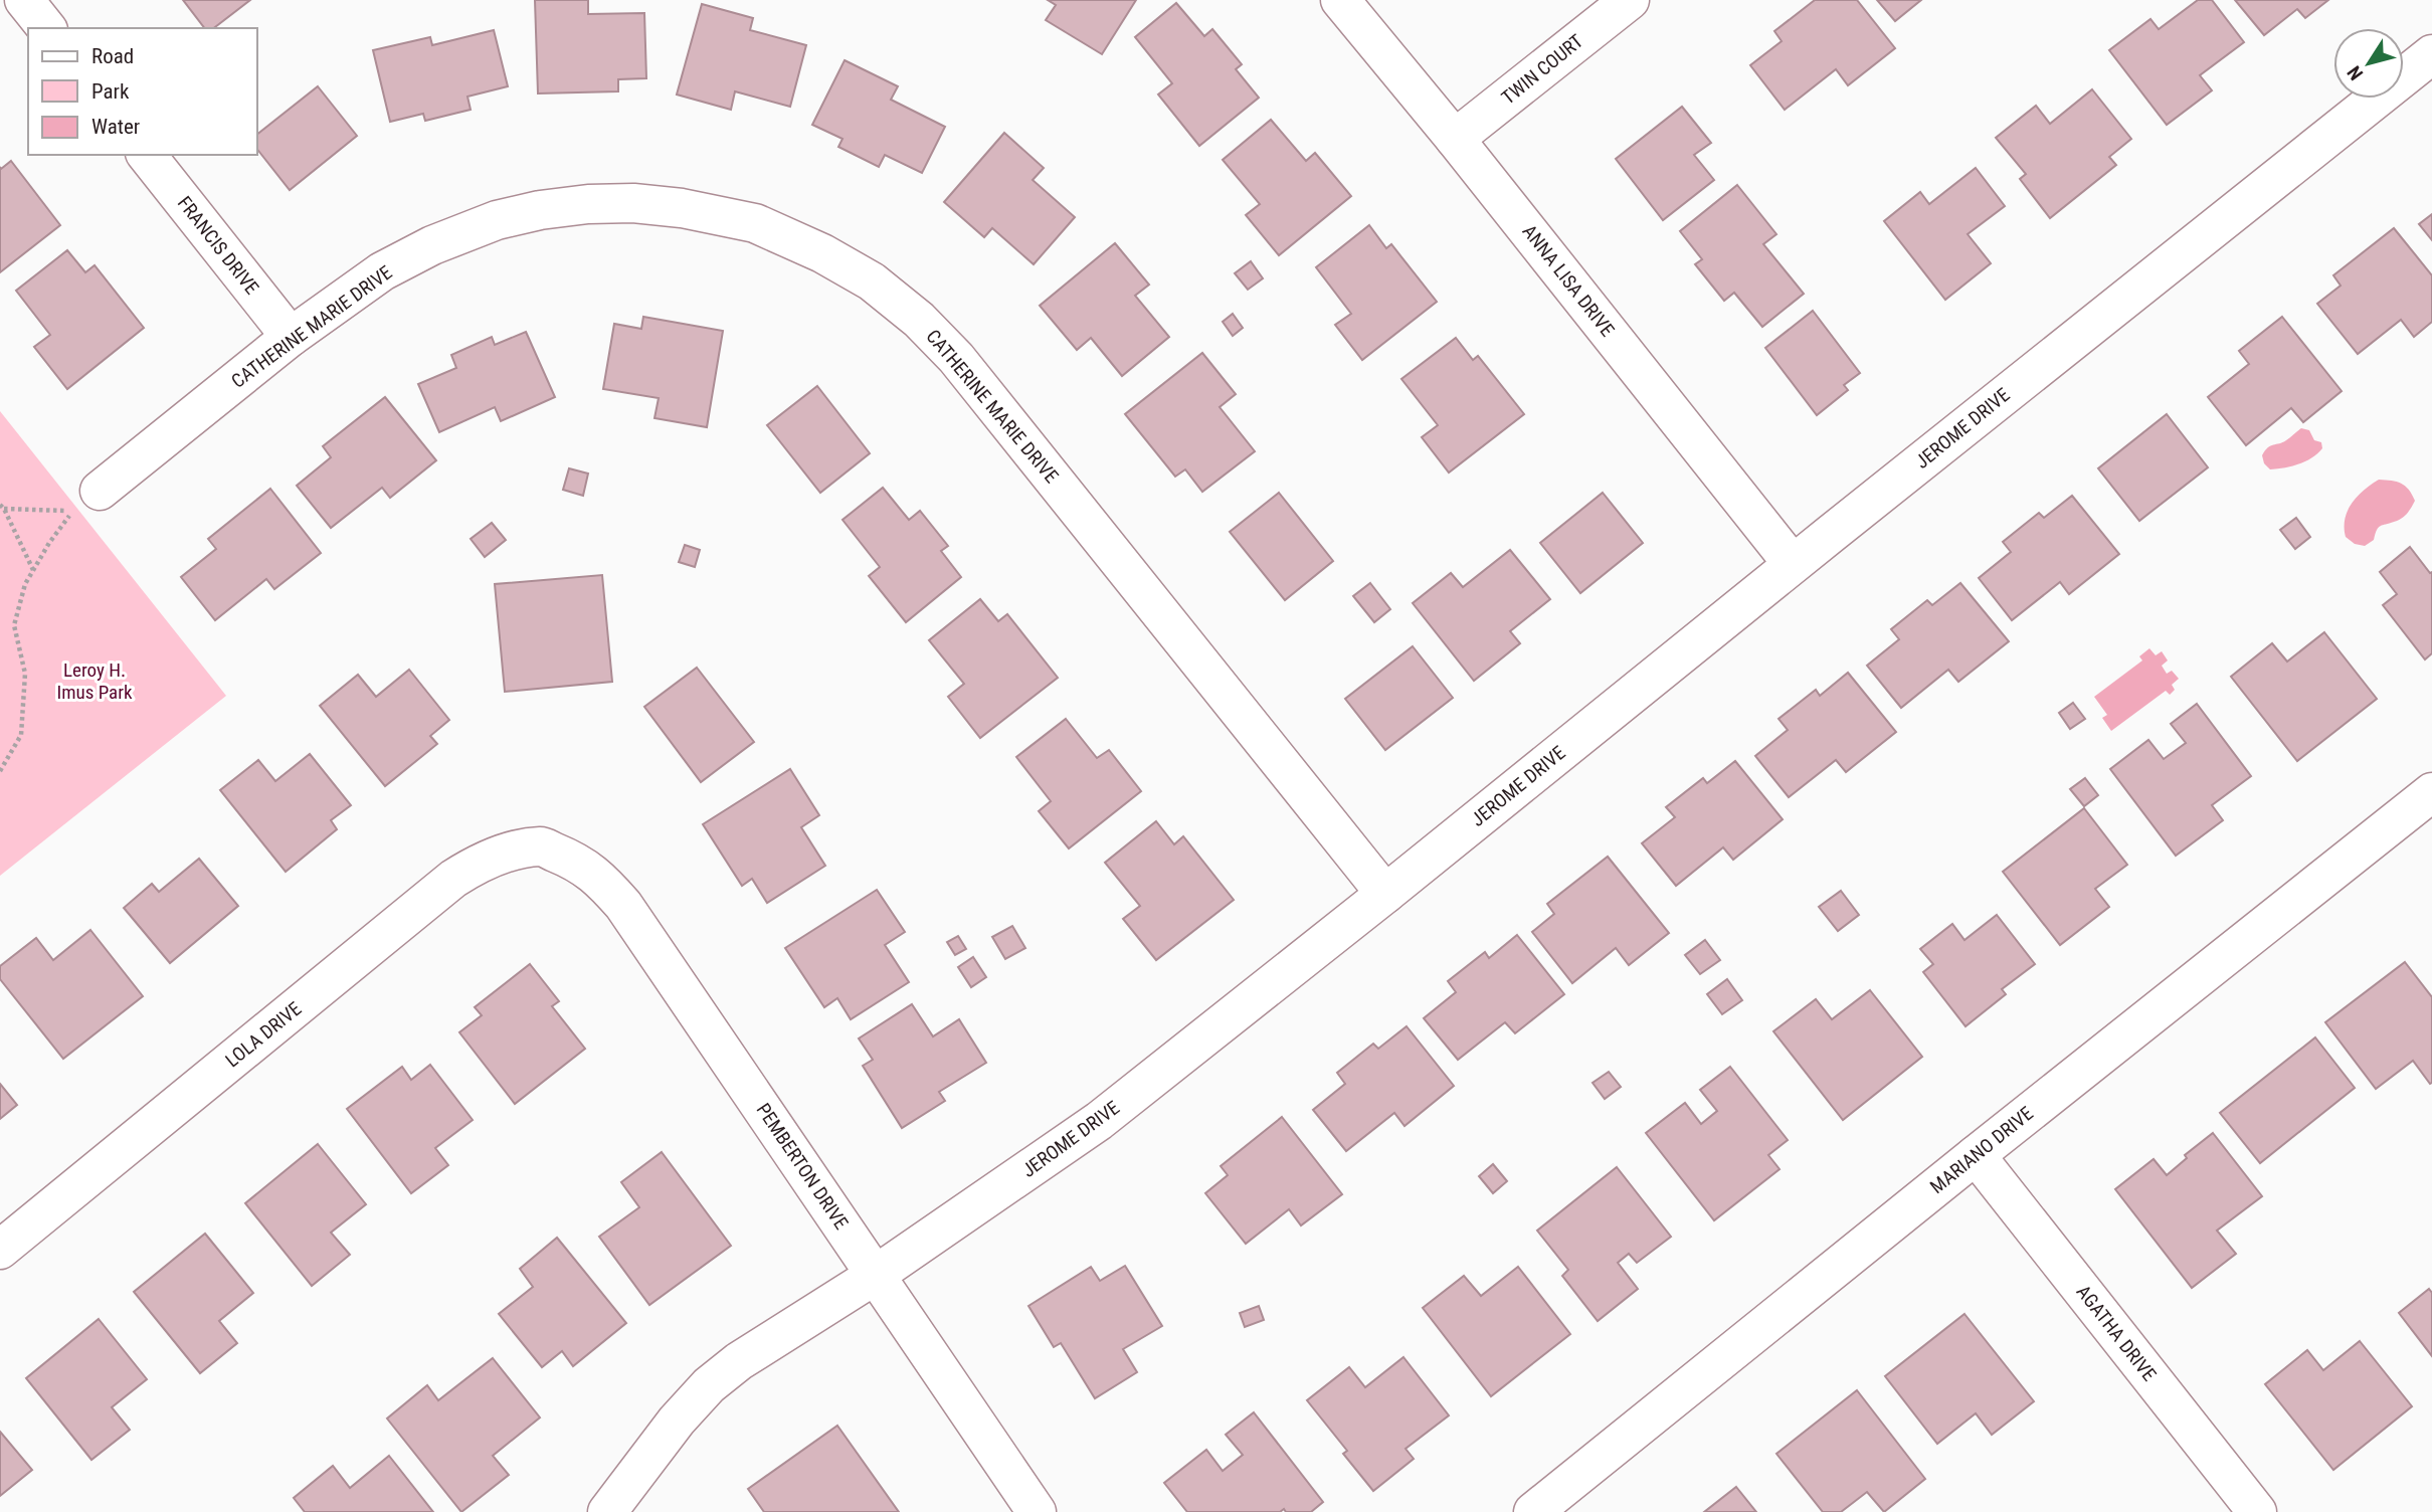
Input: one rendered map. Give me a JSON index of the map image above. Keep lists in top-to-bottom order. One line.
{"streets":{"street":["TWIN COURT","FRANCIS DRIVE","ANNA LISA DRIVE","CATHERINE MARIE DRIVE","JEROME DRIVE","LOLA DRIVE","MARIANO DRIVE","PEMBERTON DRIVE","AGATHA DRIVE"]},"crossings":[["TWIN COURT","ANNA LISA DRIVE"],["FRANCIS DRIVE","CATHERINE MARIE DRIVE"],["ANNA LISA DRIVE","JEROME DRIVE"],["CATHERINE MARIE DRIVE","JEROME DRIVE"],["JEROME DRIVE","PEMBERTON DRIVE"],["LOLA DRIVE","PEMBERTON DRIVE"],["MARIANO DRIVE","AGATHA DRIVE"]],"parks":["Leroy H. Imus Park"],"legend":["Road","Park","Water"],"north":"bottom left"}
